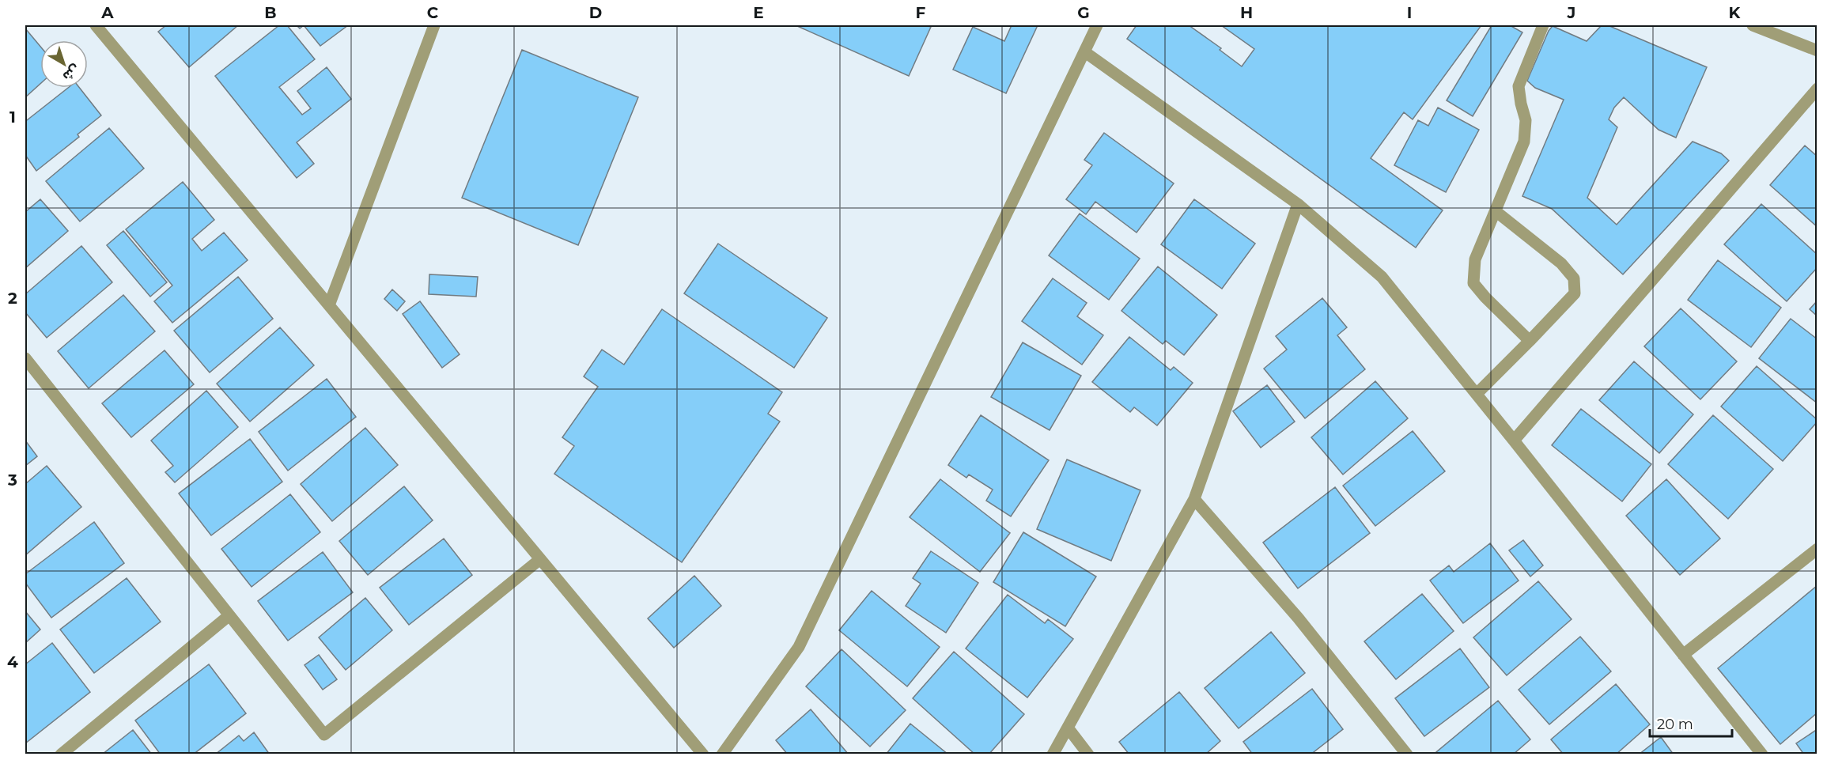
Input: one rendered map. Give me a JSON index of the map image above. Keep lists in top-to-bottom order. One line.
{"scale_bar":"20 m","north":"bottom right","grid":{"columns":["A","B","C","D","E","F","G","H","I","J","K"],"rows":["1","2","3","4"]}}
